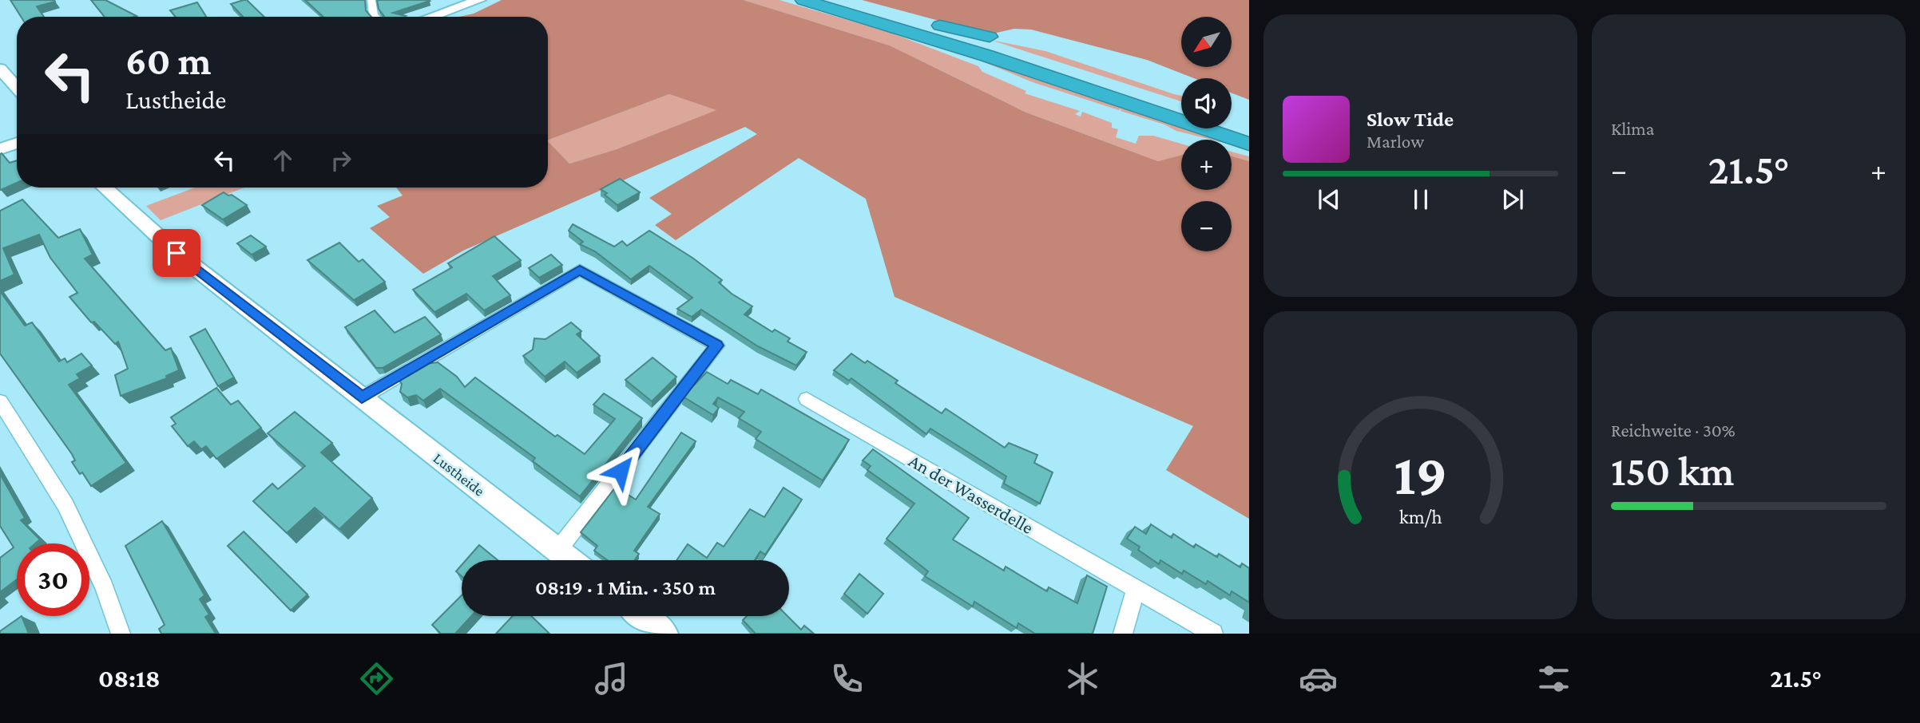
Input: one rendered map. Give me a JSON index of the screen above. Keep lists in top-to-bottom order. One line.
{"streets":{"main road":["Lustheide"],"street":["An der Wasserdelle"]},"north":"bottom left","page":{"tile":["Klima",["Reichweite · 30%","150 km"]],"map_buttons":["+","−"],"turn":["60 m","Lustheide"],"song":["Slow Tide","Marlow"],"heat":["−","21.5°","+"],"limit":"30","trip":"08:19 · 1 Min. · 350 m","tabs":["08:18","21.5°"],"gauge":["19","km/h"]}}
